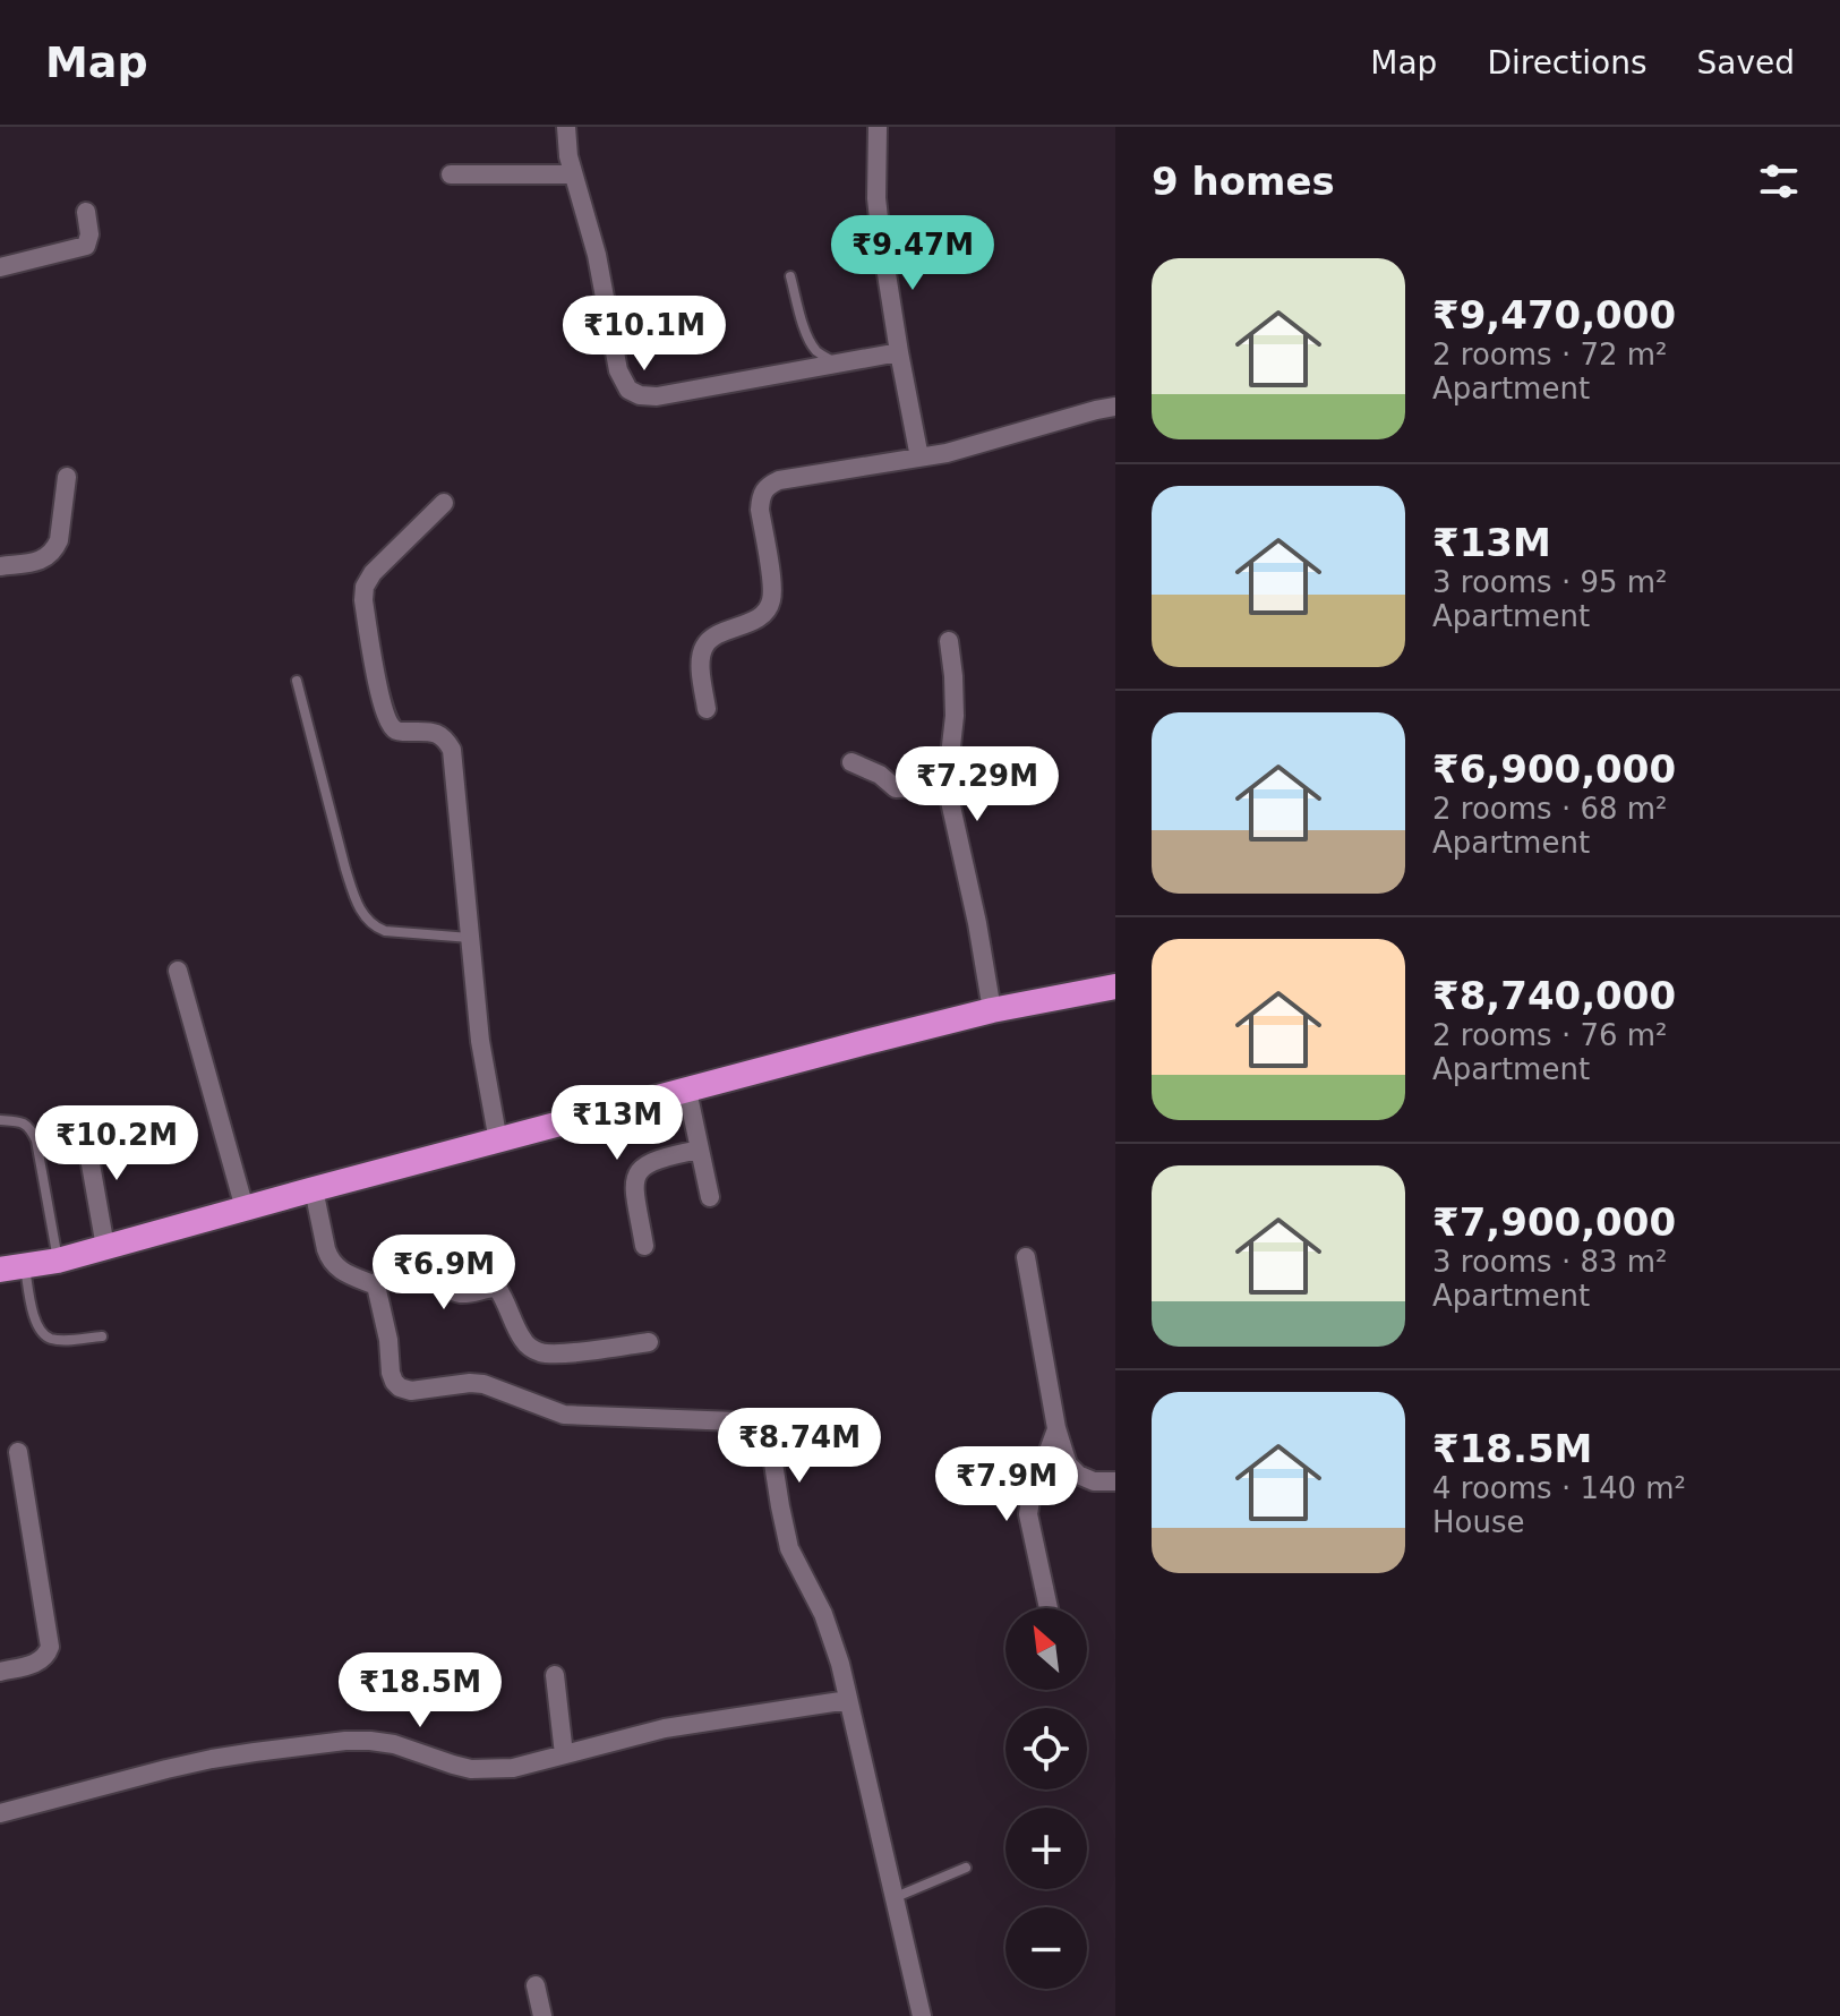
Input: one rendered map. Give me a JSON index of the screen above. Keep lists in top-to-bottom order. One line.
{"north":"top left","page":{"header":"Map","nav":["Map","Directions","Saved"],"heading":"9 homes","price":["₹9.47M","₹10.1M","₹7.29M","₹13M","₹10.2M","₹6.9M","₹8.74M","₹7.9M","₹18.5M"],"list":[{"name":"₹9,470,000","note":"2 rooms · 72 m² · Apartment"},{"name":"₹13M","note":"3 rooms · 95 m² · Apartment"},{"name":"₹6,900,000","note":"2 rooms · 68 m² · Apartment"},{"name":"₹8,740,000","note":"2 rooms · 76 m² · Apartment"},{"name":"₹7,900,000","note":"3 rooms · 83 m² · Apartment"},{"name":"₹18.5M","note":"4 rooms · 140 m² · House"}],"map_buttons":["+","−"]}}
